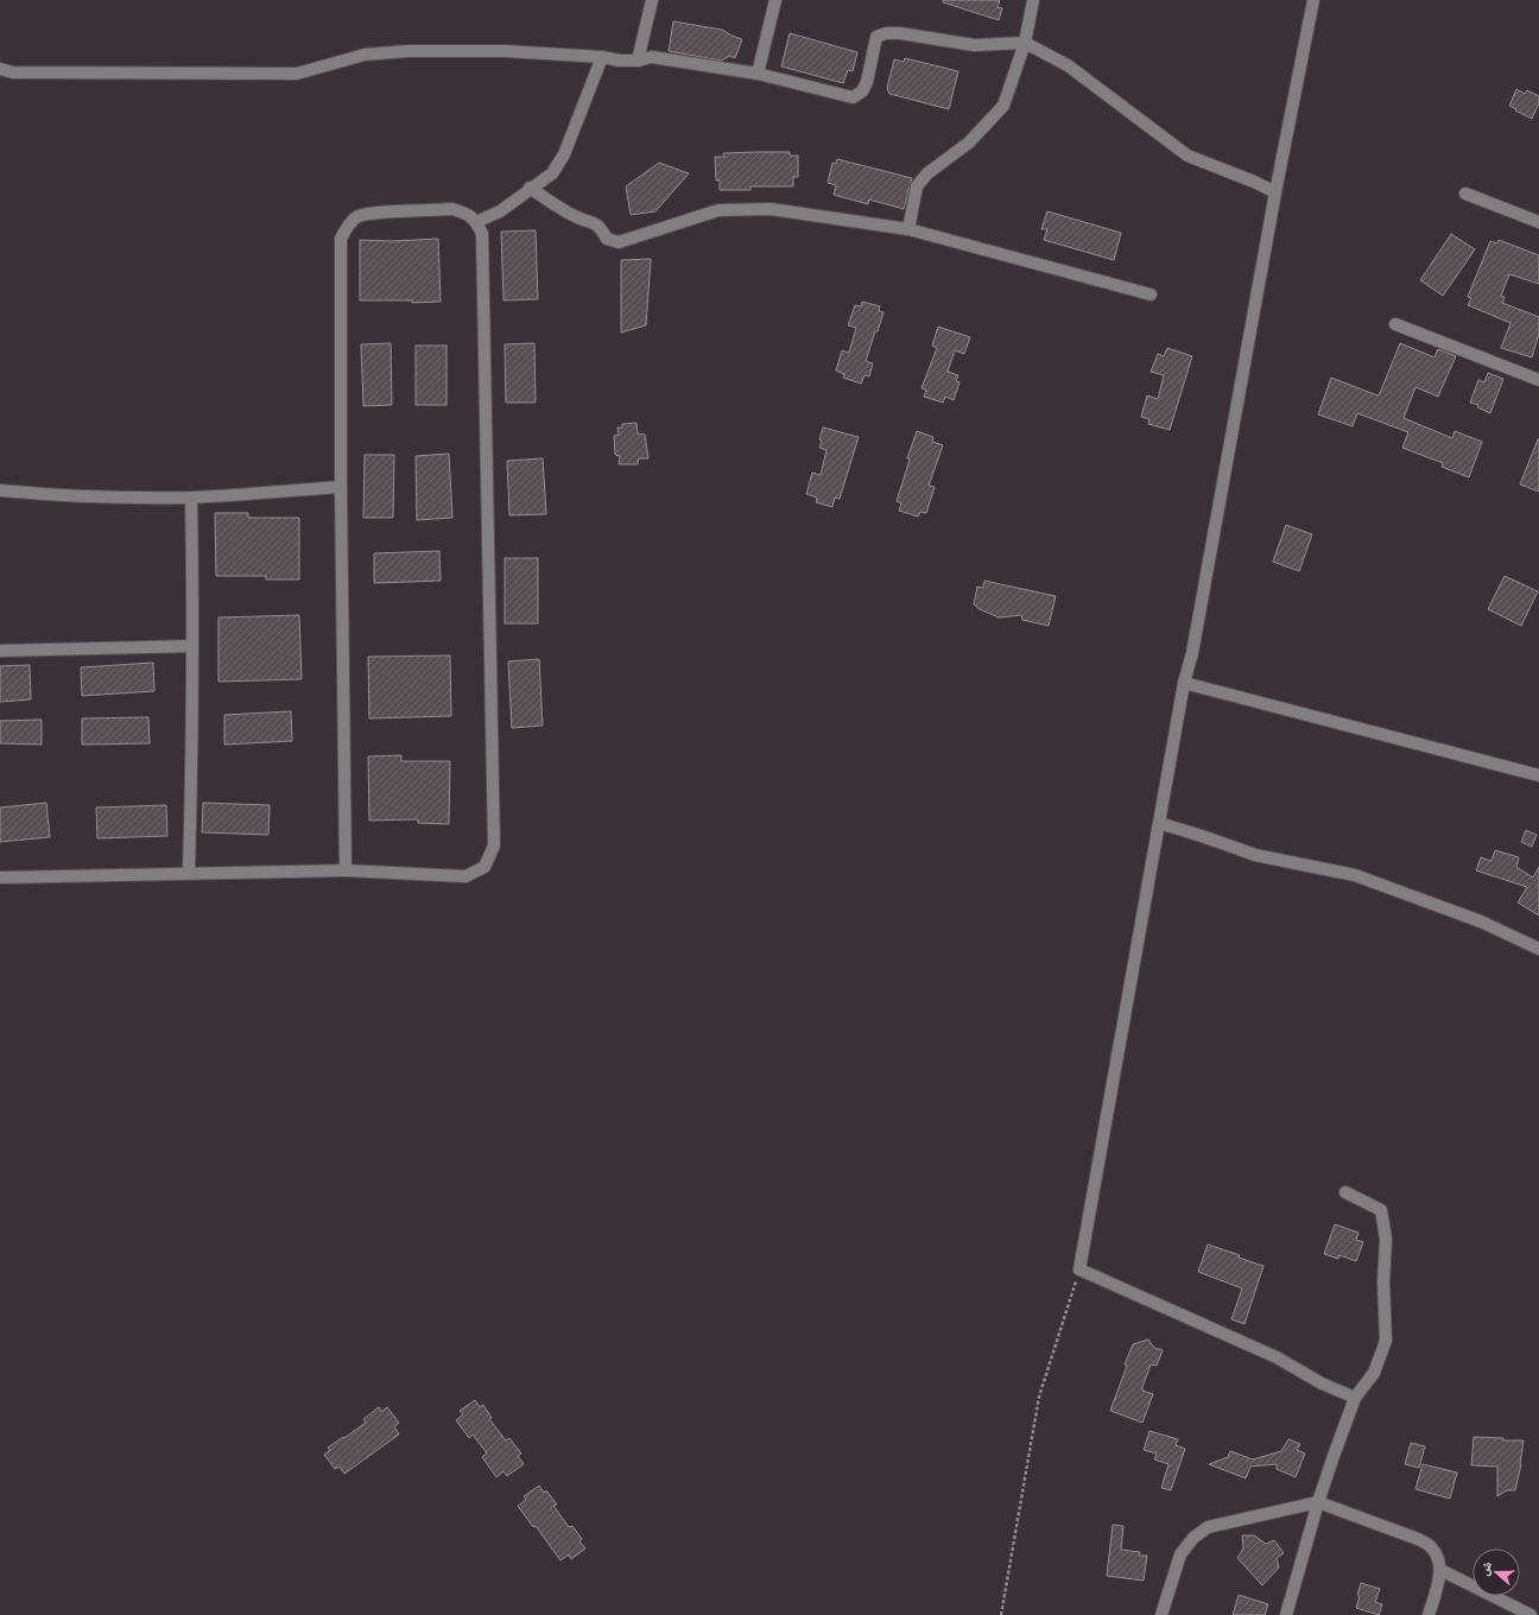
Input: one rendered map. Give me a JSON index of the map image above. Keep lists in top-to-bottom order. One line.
{"north":"left"}
